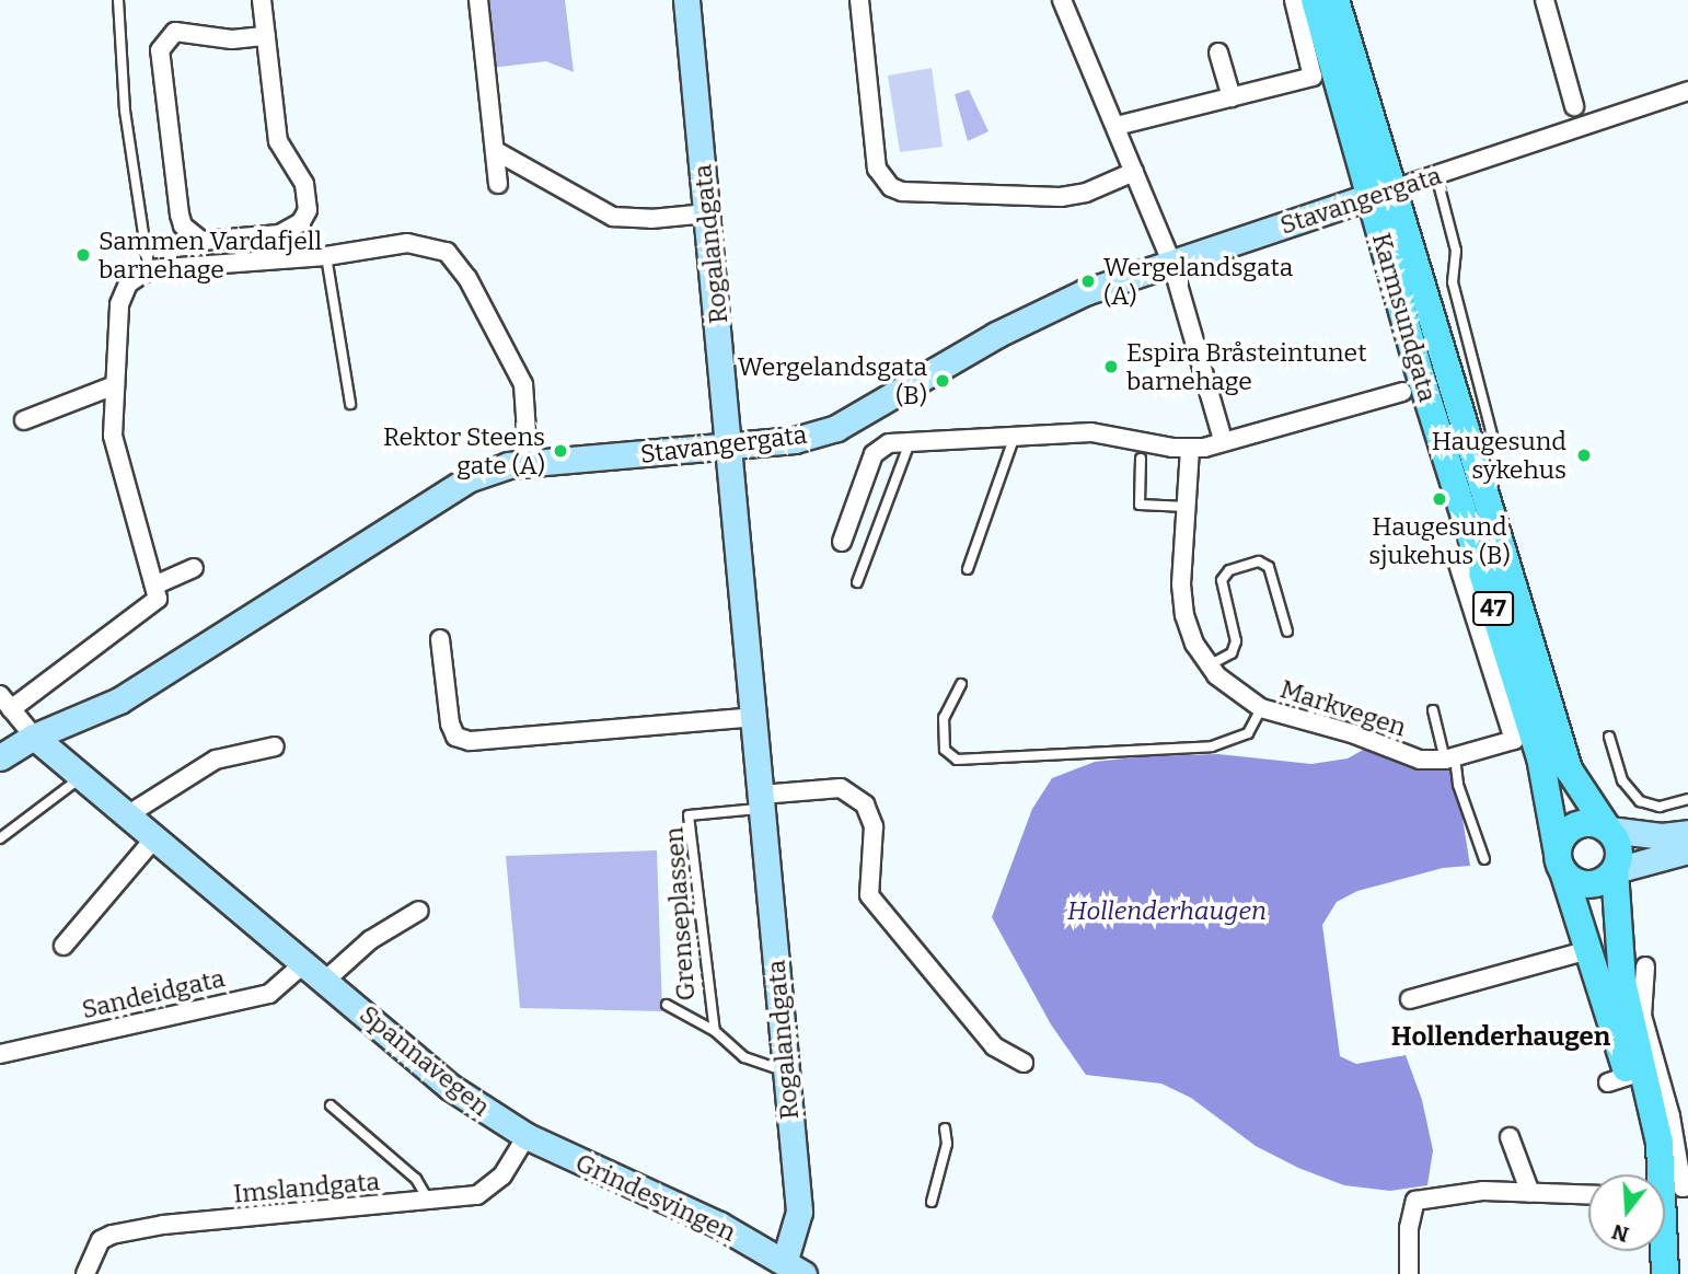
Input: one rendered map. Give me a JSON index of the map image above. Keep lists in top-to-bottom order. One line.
{"streets":{"main road":["Karmsundgata","47"],"street":["Stavangergata","Rogalandgata","Markvegen","Sandeidgata","Spannavegen","Imslandgata","Grindesvingen"],"lane":["Grenseplassen"]},"crossings":[["Stavangergata","Rogalandgata"],["Stavangergata","Karmsundgata"],["Stavangergata","Spannavegen"],["Rogalandgata","Grenseplassen"],["Rogalandgata","Grindesvingen"],["Karmsundgata","47"],["Sandeidgata","Spannavegen"],["Spannavegen","Imslandgata"],["Spannavegen","Grindesvingen"],["Imslandgata","Grindesvingen"]],"districts":["Hollenderhaugen"],"parks":["Hollenderhaugen"],"places":["Sammen Vardafjell barnehage","Wergelandsgata (A)","Espira Bråsteintunet barnehage","Wergelandsgata (B)","Rektor Steens gate (A)","Haugesund sykehus","Haugesund sjukehus (B)"],"north":"bottom"}
